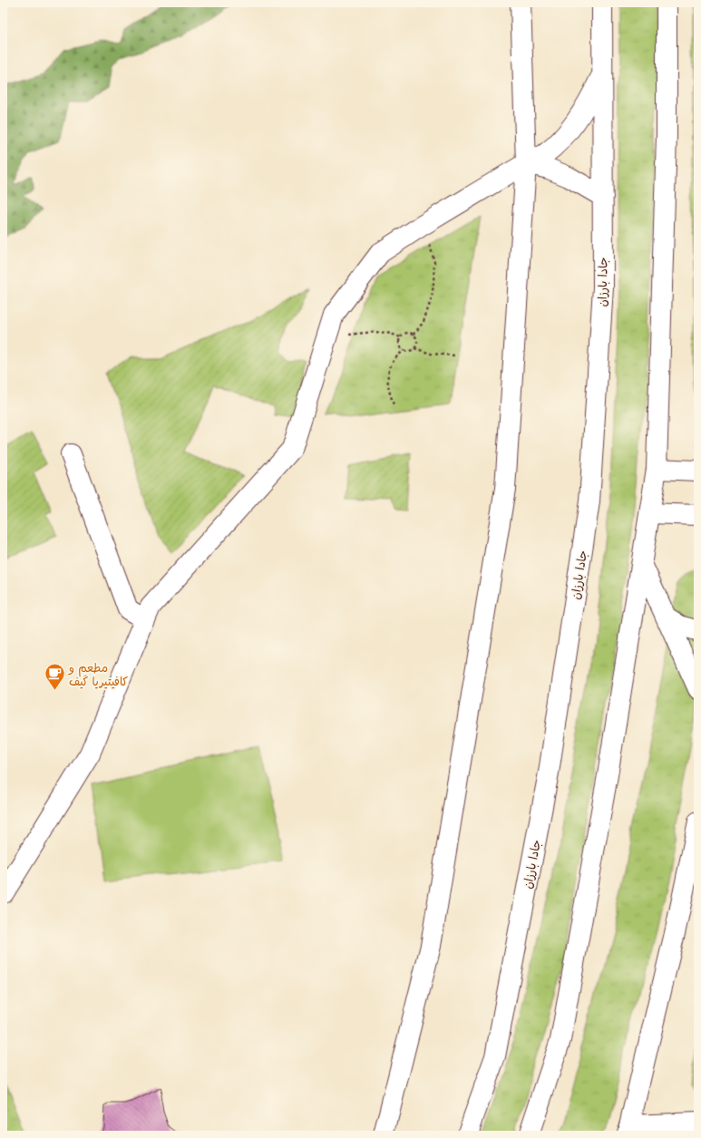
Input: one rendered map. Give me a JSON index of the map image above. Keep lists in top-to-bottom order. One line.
{"streets":{"main road":["جادا بارزان"]},"places":{"cafe":["مطعم و كافيتيريا كَيف"]}}
